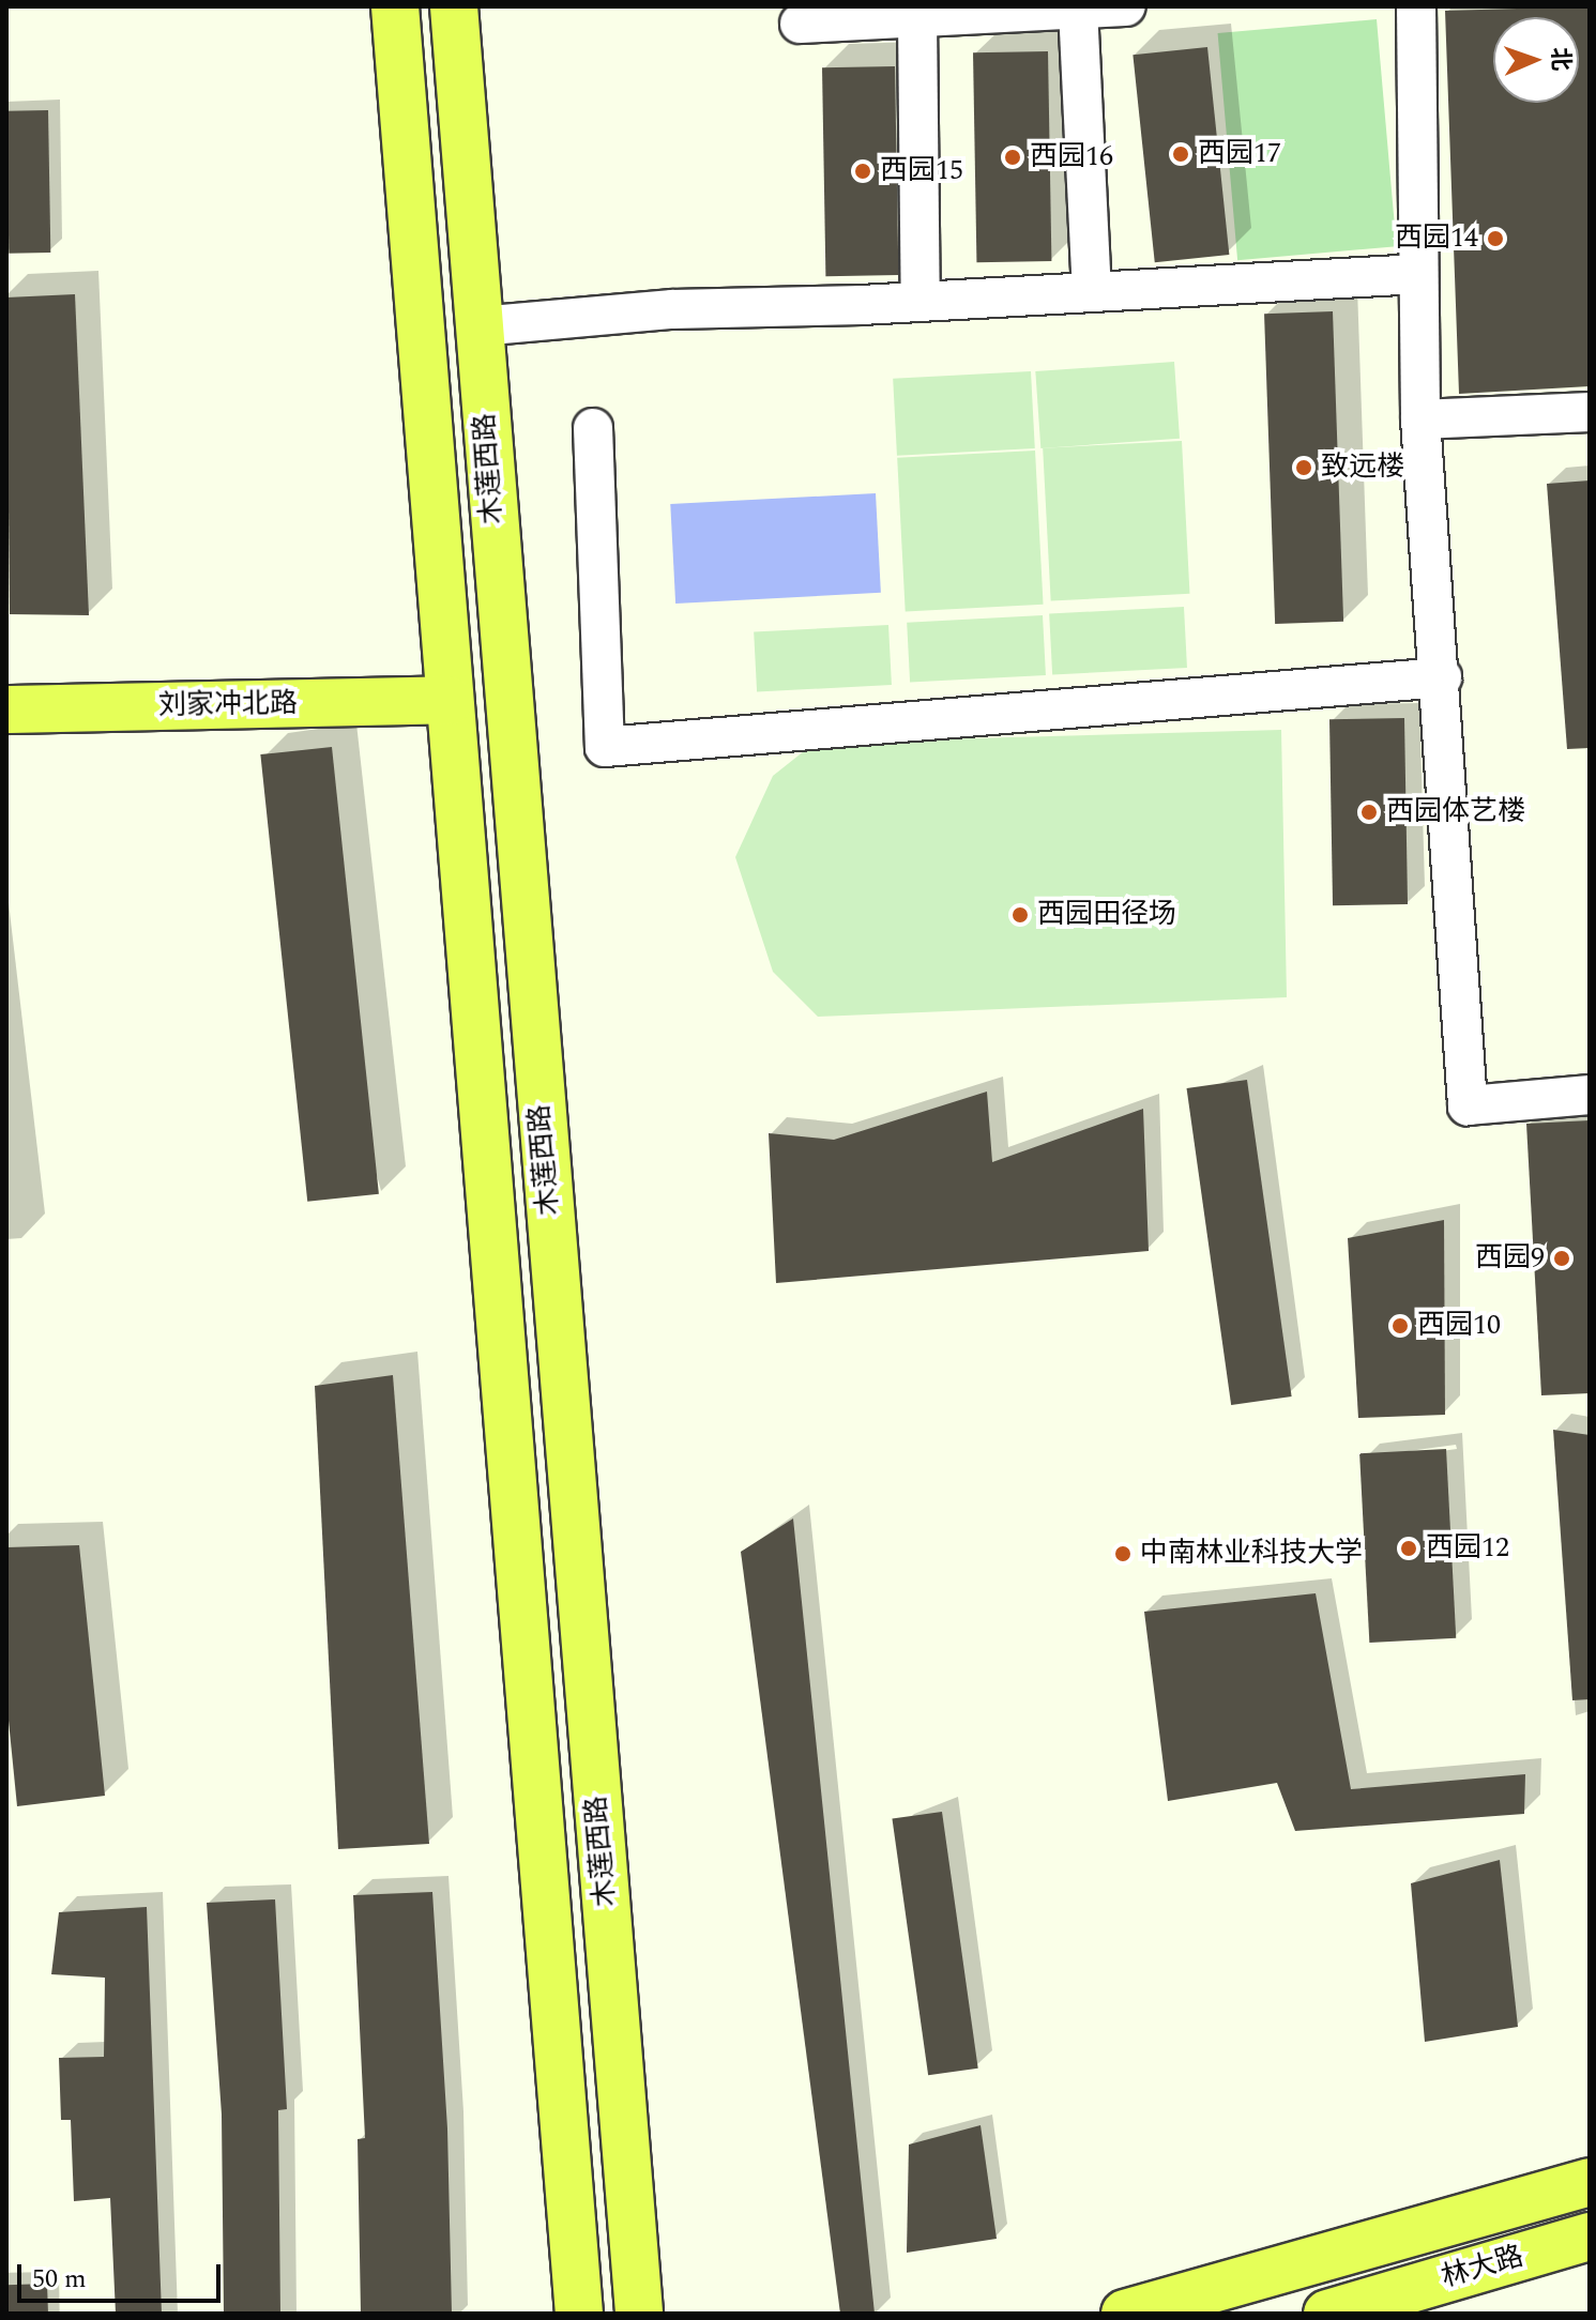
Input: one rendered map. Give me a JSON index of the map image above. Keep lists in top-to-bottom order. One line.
{"streets":{"main road":["木莲西路","刘家冲北路","林大路"]},"crossings":[["木莲西路","刘家冲北路"]],"places":["西园17","西园16","西园15","西园14","致远楼","西园体艺楼","西园田径场","西园9","西园10","西园12","中南林业科技大学"],"scale_bar":"50 m","north":"right"}
